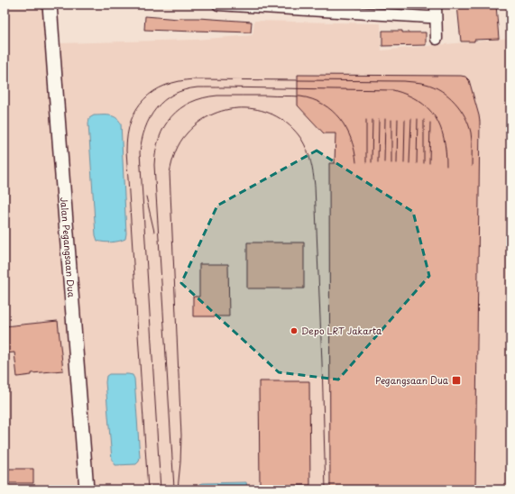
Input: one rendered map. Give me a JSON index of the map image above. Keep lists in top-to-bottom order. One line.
{"streets":{"main road":["Jalan Pegangsaan Dua"]},"places":{"other":["Depo LRT Jakarta"],"transit":["Pegangsaan Dua"]}}
